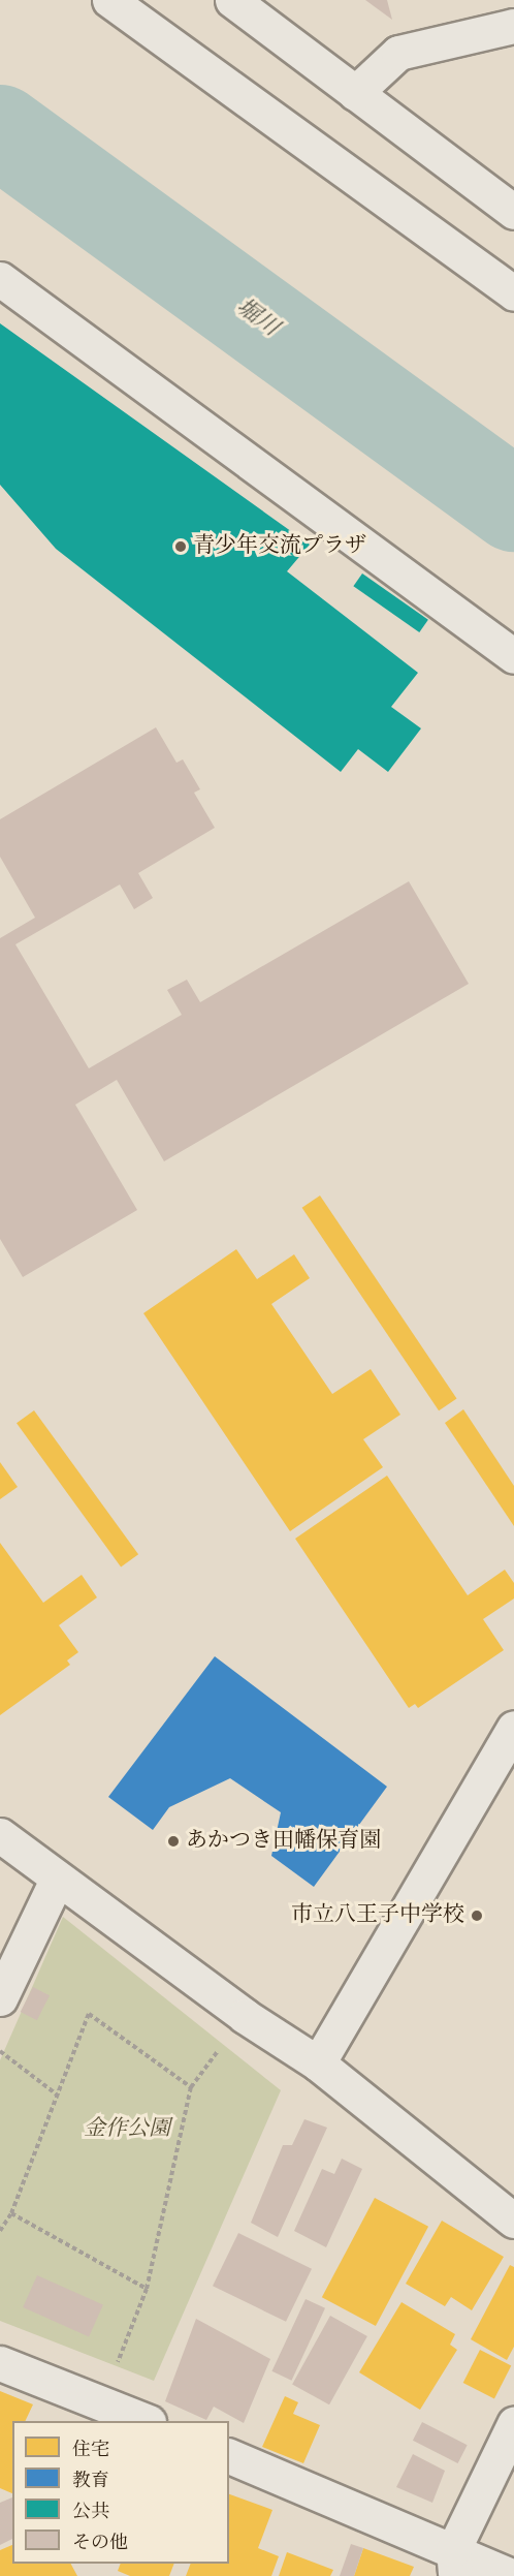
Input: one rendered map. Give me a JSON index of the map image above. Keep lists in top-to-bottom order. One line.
{"water":["堀川"],"parks":["金作公園"],"places":["青少年交流プラザ","あかつき田幡保育園","市立八王子中学校"],"legend":["住宅","教育","公共","その他"]}
